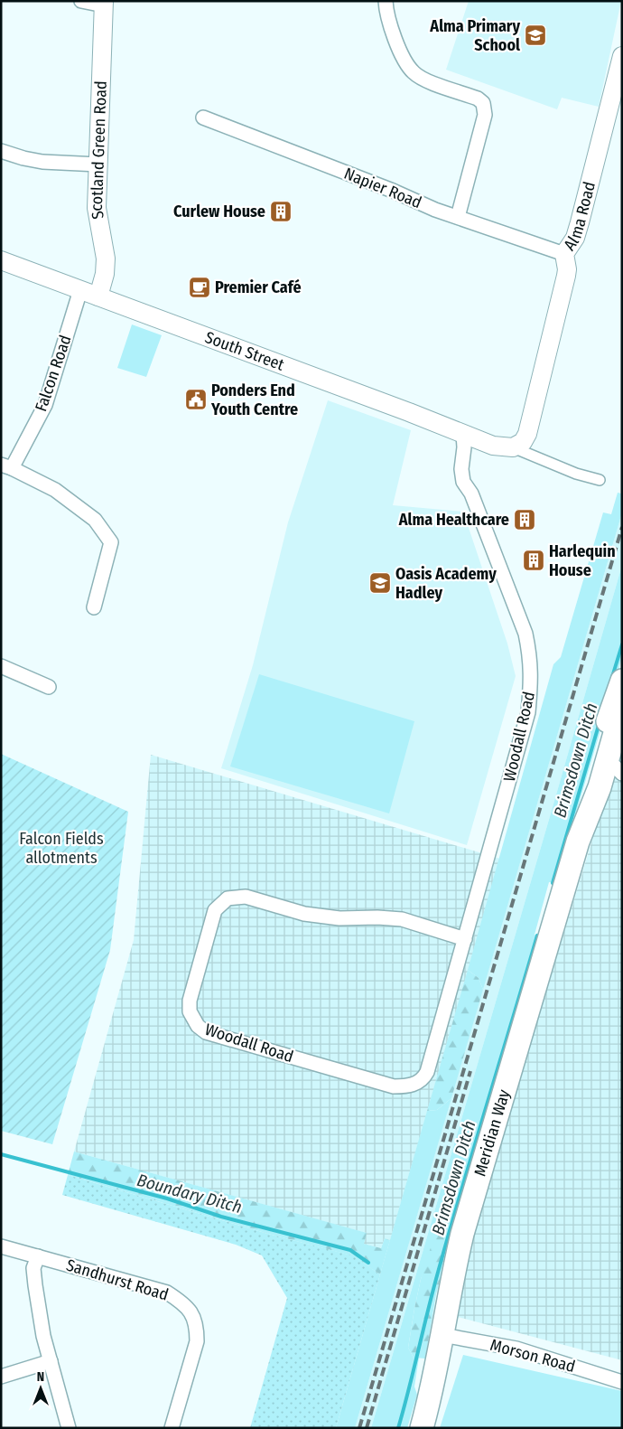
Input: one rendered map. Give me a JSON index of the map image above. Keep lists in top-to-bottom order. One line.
{"streets":{"main road":["Meridian Way"],"street":["Scotland Green Road","Napier Road","Alma Road","South Street","Falcon Road","Woodall Road","Sandhurst Road","Morson Road"]},"crossings":[["Scotland Green Road","South Street"],["Napier Road","Alma Road"],["Alma Road","South Street"],["South Street","Falcon Road"],["South Street","Woodall Road"],["Meridian Way","Morson Road"]],"water":["Brimsdown Ditch","Boundary Ditch"],"parks":["Falcon Fields allotments"],"places":{"school or university":["Alma Primary School","Oasis Academy Hadley"],"building":["Curlew House","Alma Healthcare","Harlequin House"],"cafe":["Premier Café"],"public building":["Ponders End Youth Centre"]},"north":"top"}
